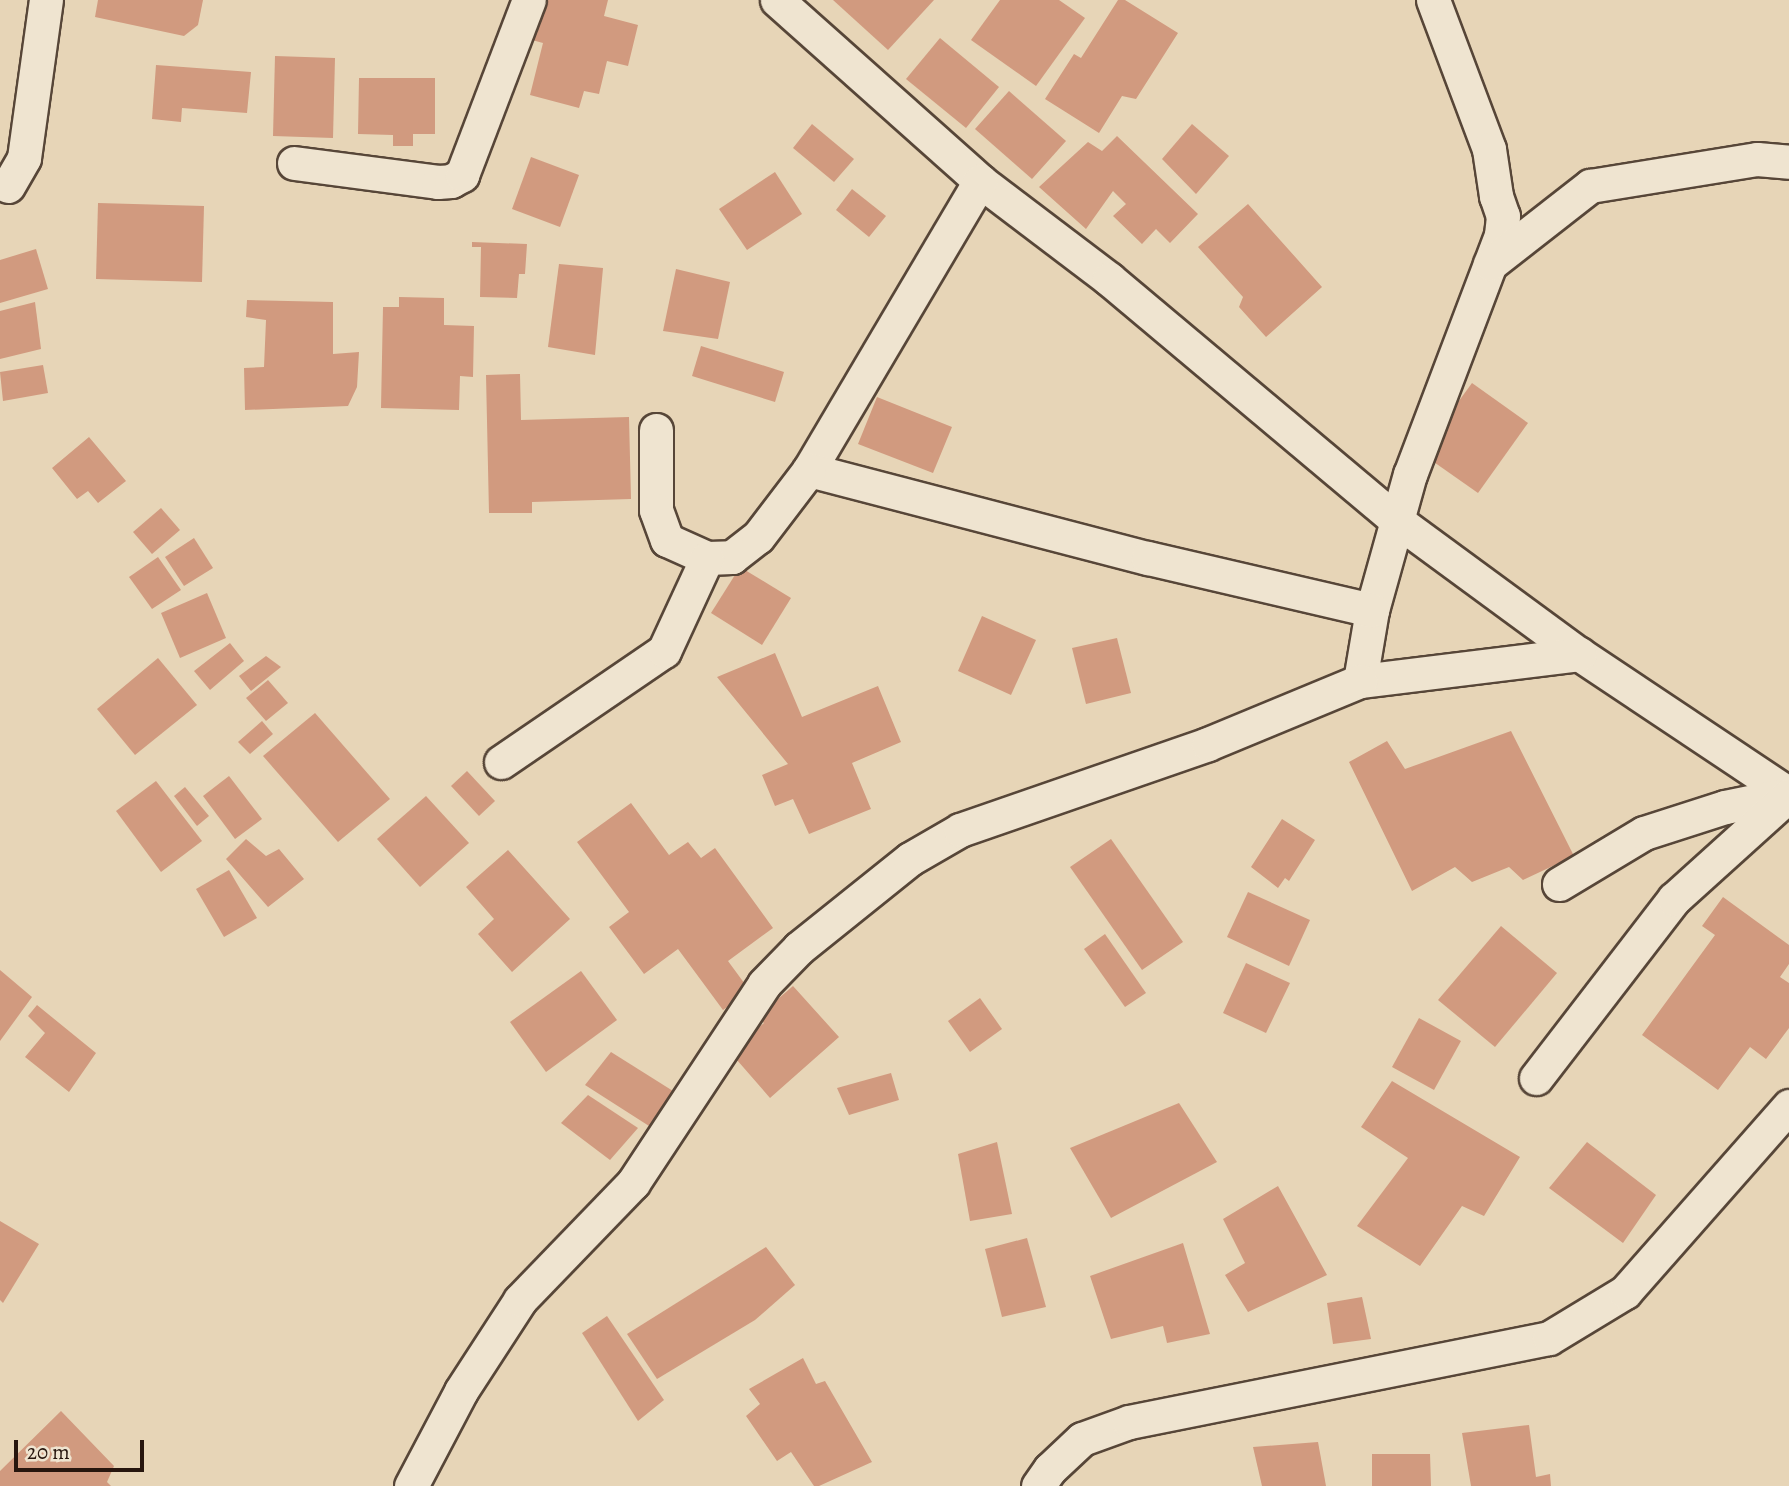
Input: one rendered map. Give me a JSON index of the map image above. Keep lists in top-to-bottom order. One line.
{"scale_bar":"20 m"}
